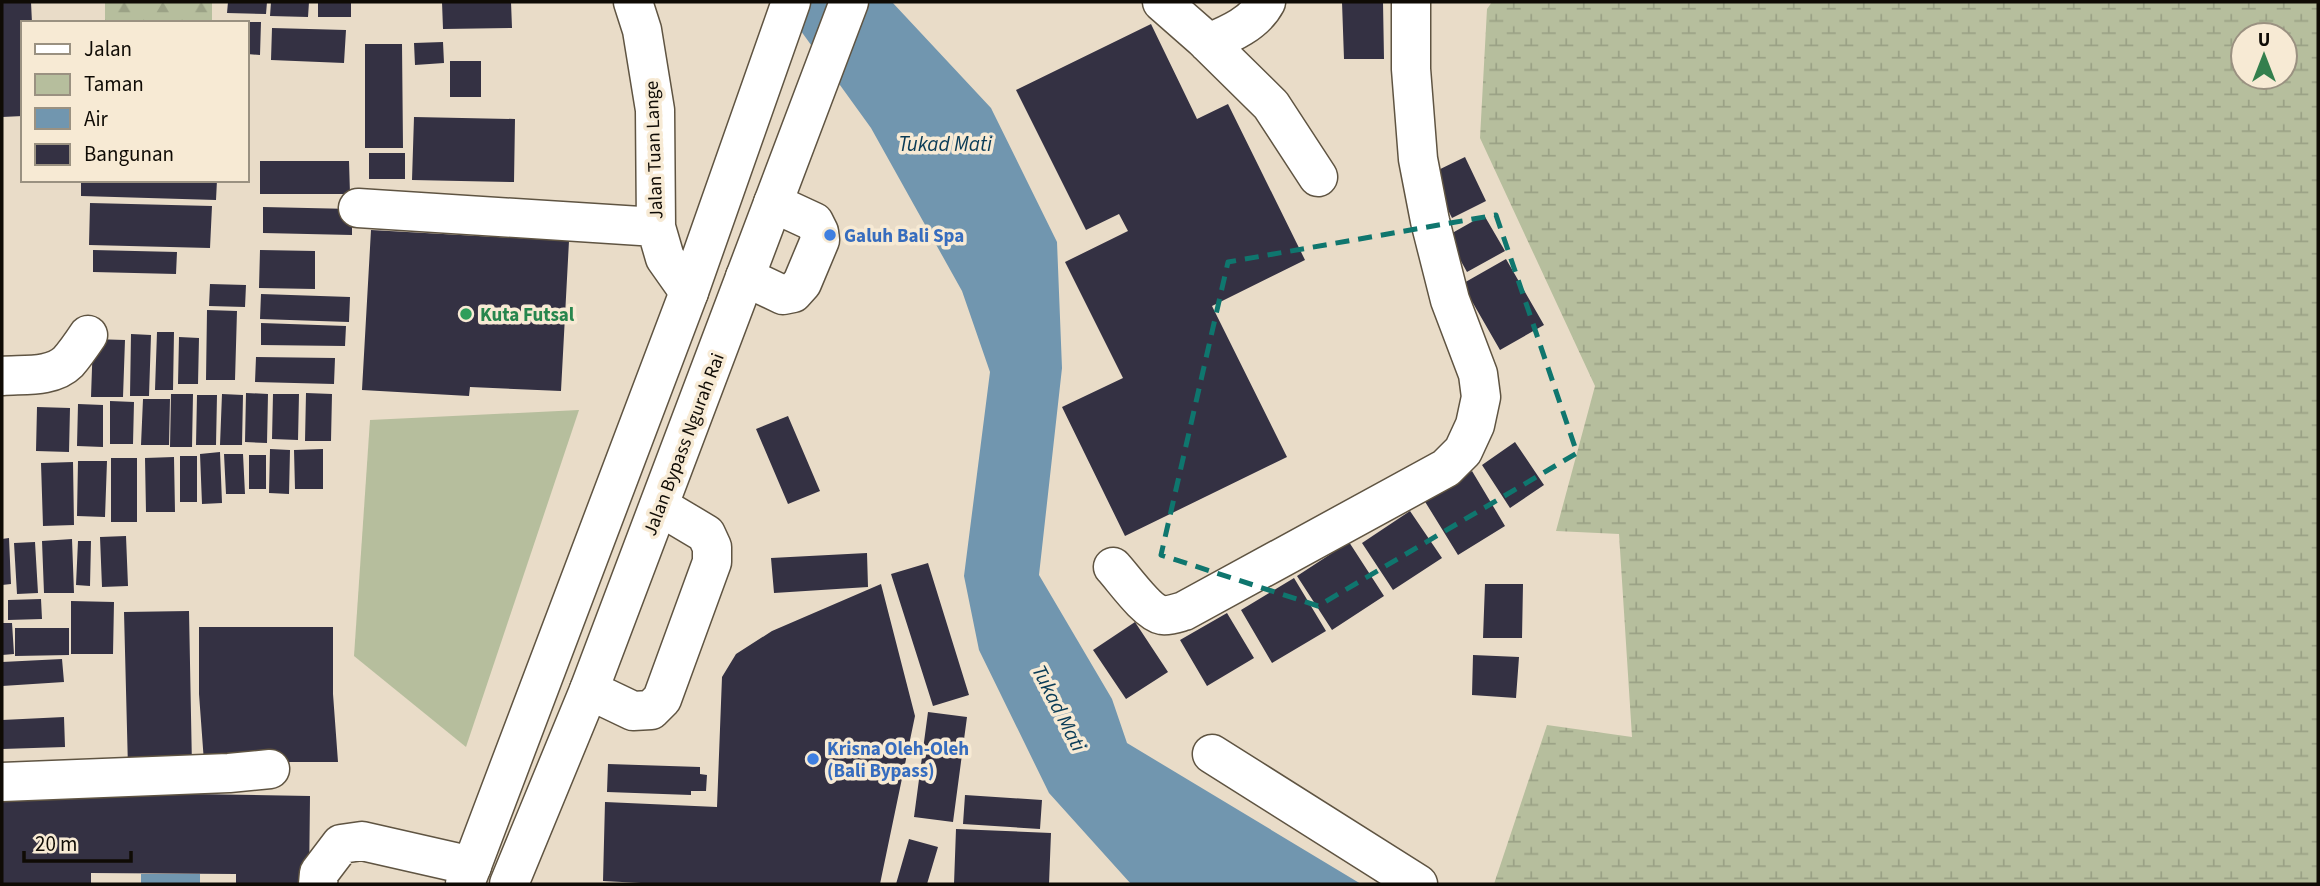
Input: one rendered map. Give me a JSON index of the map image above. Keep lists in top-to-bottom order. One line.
{"streets":{"main road":["Jalan Tuan Lange","Jalan Bypass Ngurah Rai"]},"water":["Tukad Mati"],"places":["Galuh Bali Spa","Kuta Futsal","Krisna Oleh-Oleh (Bali Bypass)"],"legend":["Jalan","Taman","Air","Bangunan"],"scale_bar":"20 m","north":"top"}
